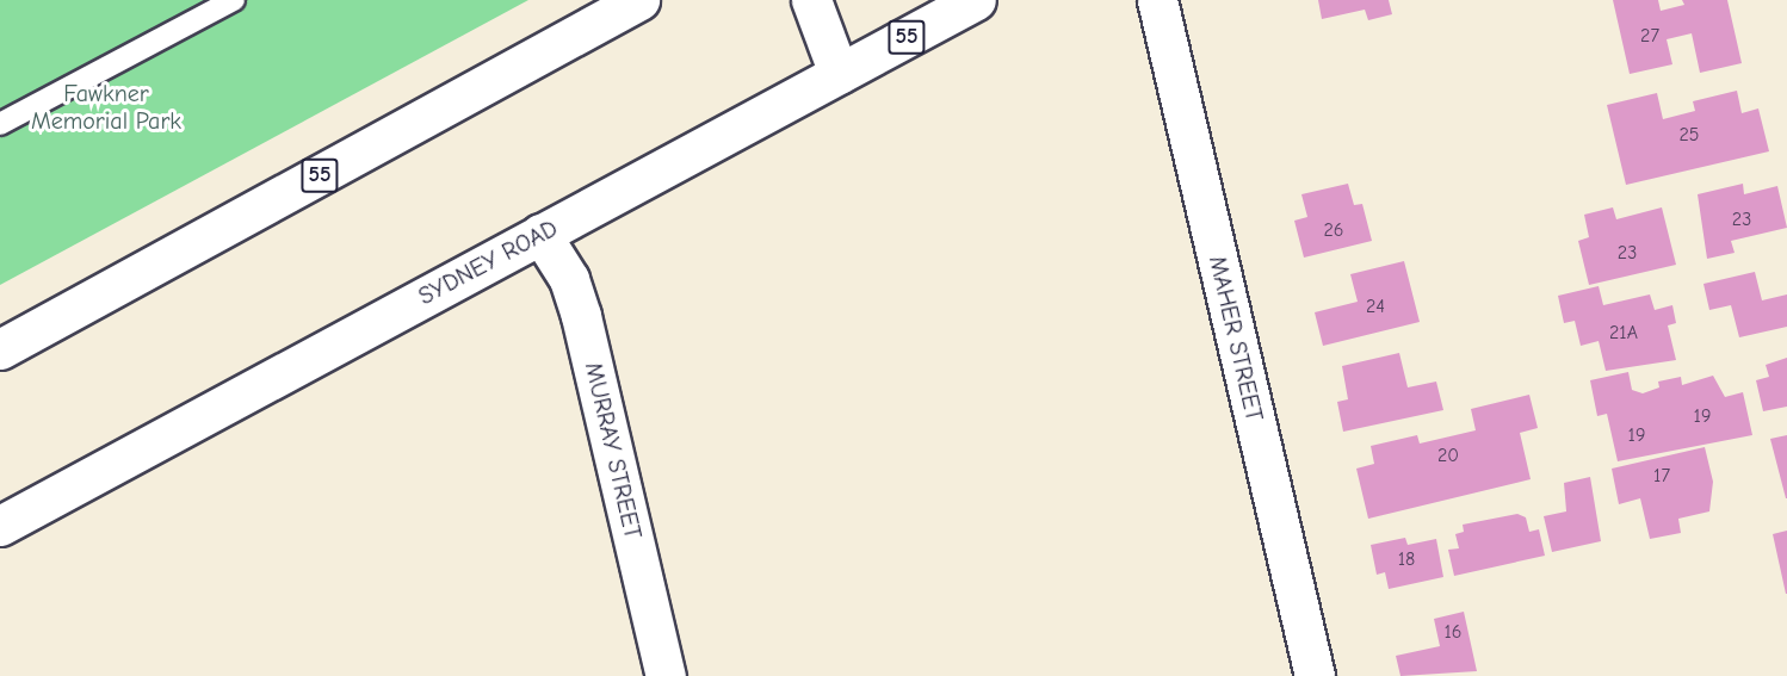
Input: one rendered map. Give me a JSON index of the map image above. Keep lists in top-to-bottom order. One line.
{"streets":{"main road":["55","SYDNEY ROAD","MAHER STREET","MURRAY STREET"]},"crossings":[["SYDNEY ROAD","MURRAY STREET"]],"parks":["Fawkner Memorial Park"],"house_numbers":["27","25","23","26","23","24","21A","19","19","20","17","18","16"]}
